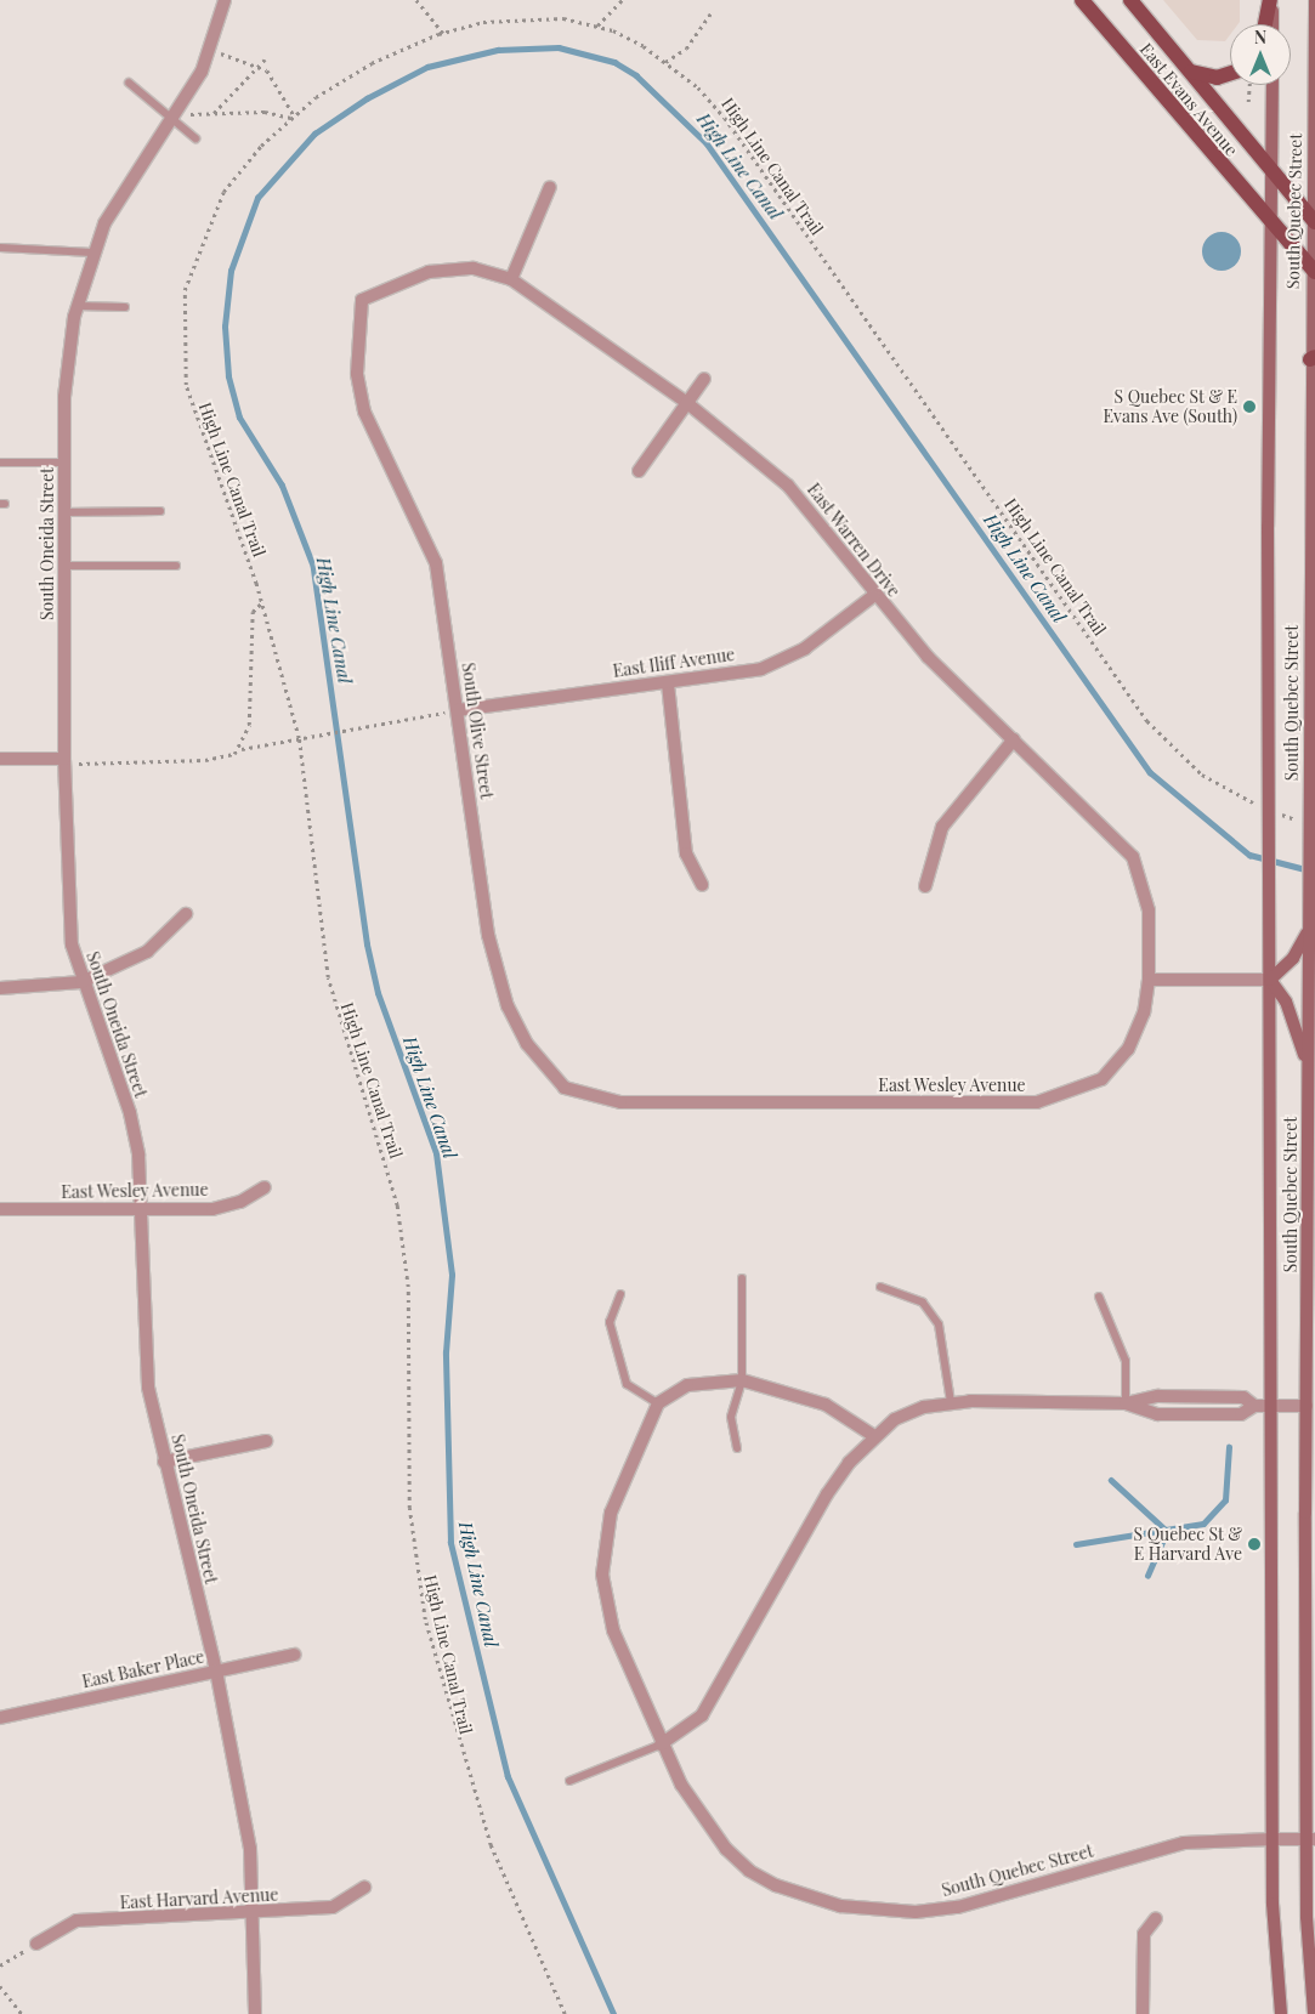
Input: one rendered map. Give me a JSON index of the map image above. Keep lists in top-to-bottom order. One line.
{"streets":{"main road":["East Evans Avenue","South Quebec Street"],"street":["East Warren Drive","South Oneida Street","East Iliff Avenue","South Olive Street","East Wesley Avenue","East Baker Place","East Harvard Avenue"],"path":["High Line Canal Trail"]},"crossings":[["East Evans Avenue","South Quebec Street"],["High Line Canal Trail","South Quebec Street"],["East Warren Drive","East Iliff Avenue"],["East Warren Drive","South Olive Street"],["East Warren Drive","East Wesley Avenue"],["South Oneida Street","East Wesley Avenue"],["South Oneida Street","East Baker Place"],["South Oneida Street","East Harvard Avenue"],["East Iliff Avenue","South Olive Street"],["South Olive Street","East Wesley Avenue"]],"water":["High Line Canal"],"places":["S Quebec St & E Evans Ave (South)","S Quebec St & E Harvard Ave"],"north":"top"}
